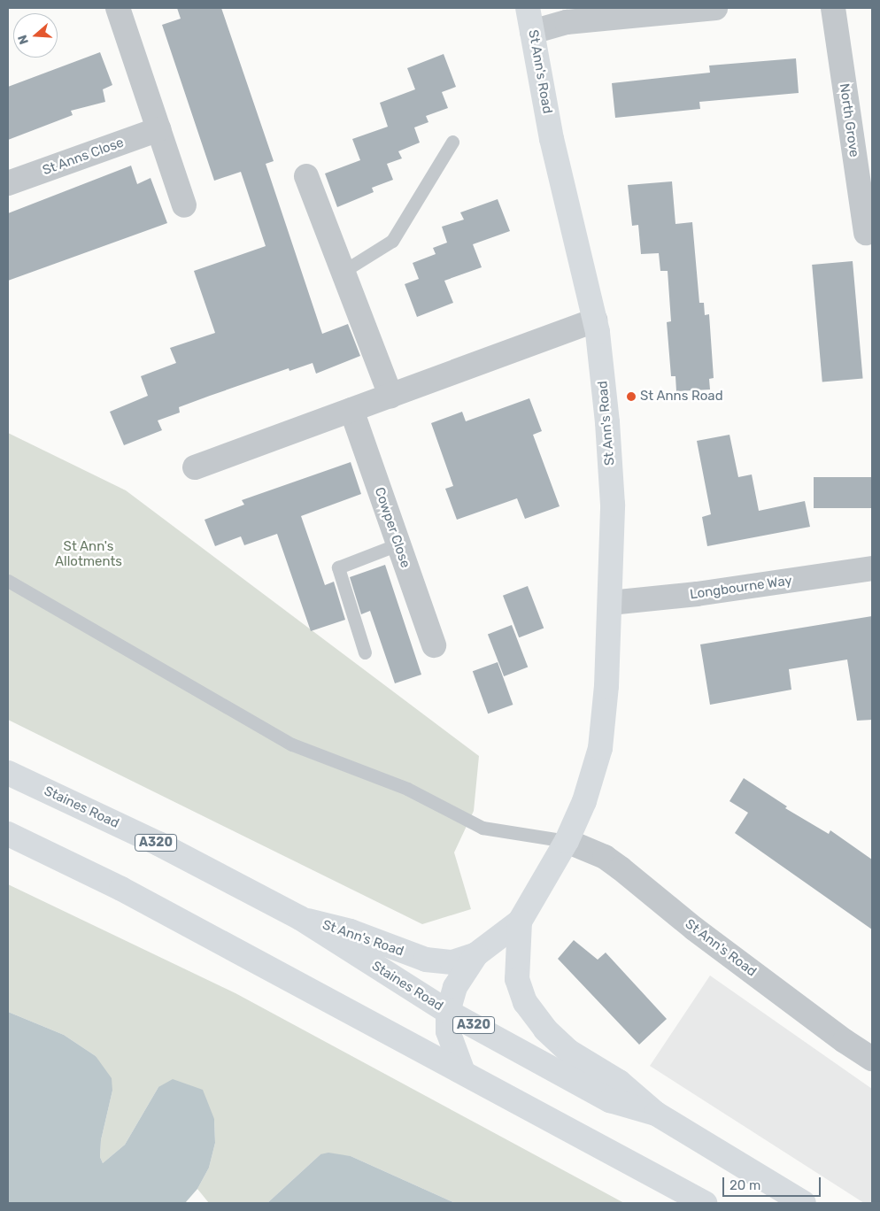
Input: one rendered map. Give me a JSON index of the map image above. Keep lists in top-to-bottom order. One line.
{"streets":{"main road":["St Ann's Road","Staines Road","A320"],"street":["North Grove","St Anns Close","Cowper Close","Longbourne Way"]},"crossings":[["St Ann's Road","Longbourne Way"],["St Ann's Road","Staines Road"]],"parks":["St Ann's Allotments"],"places":["St Anns Road"],"scale_bar":"20 m","north":"left"}
